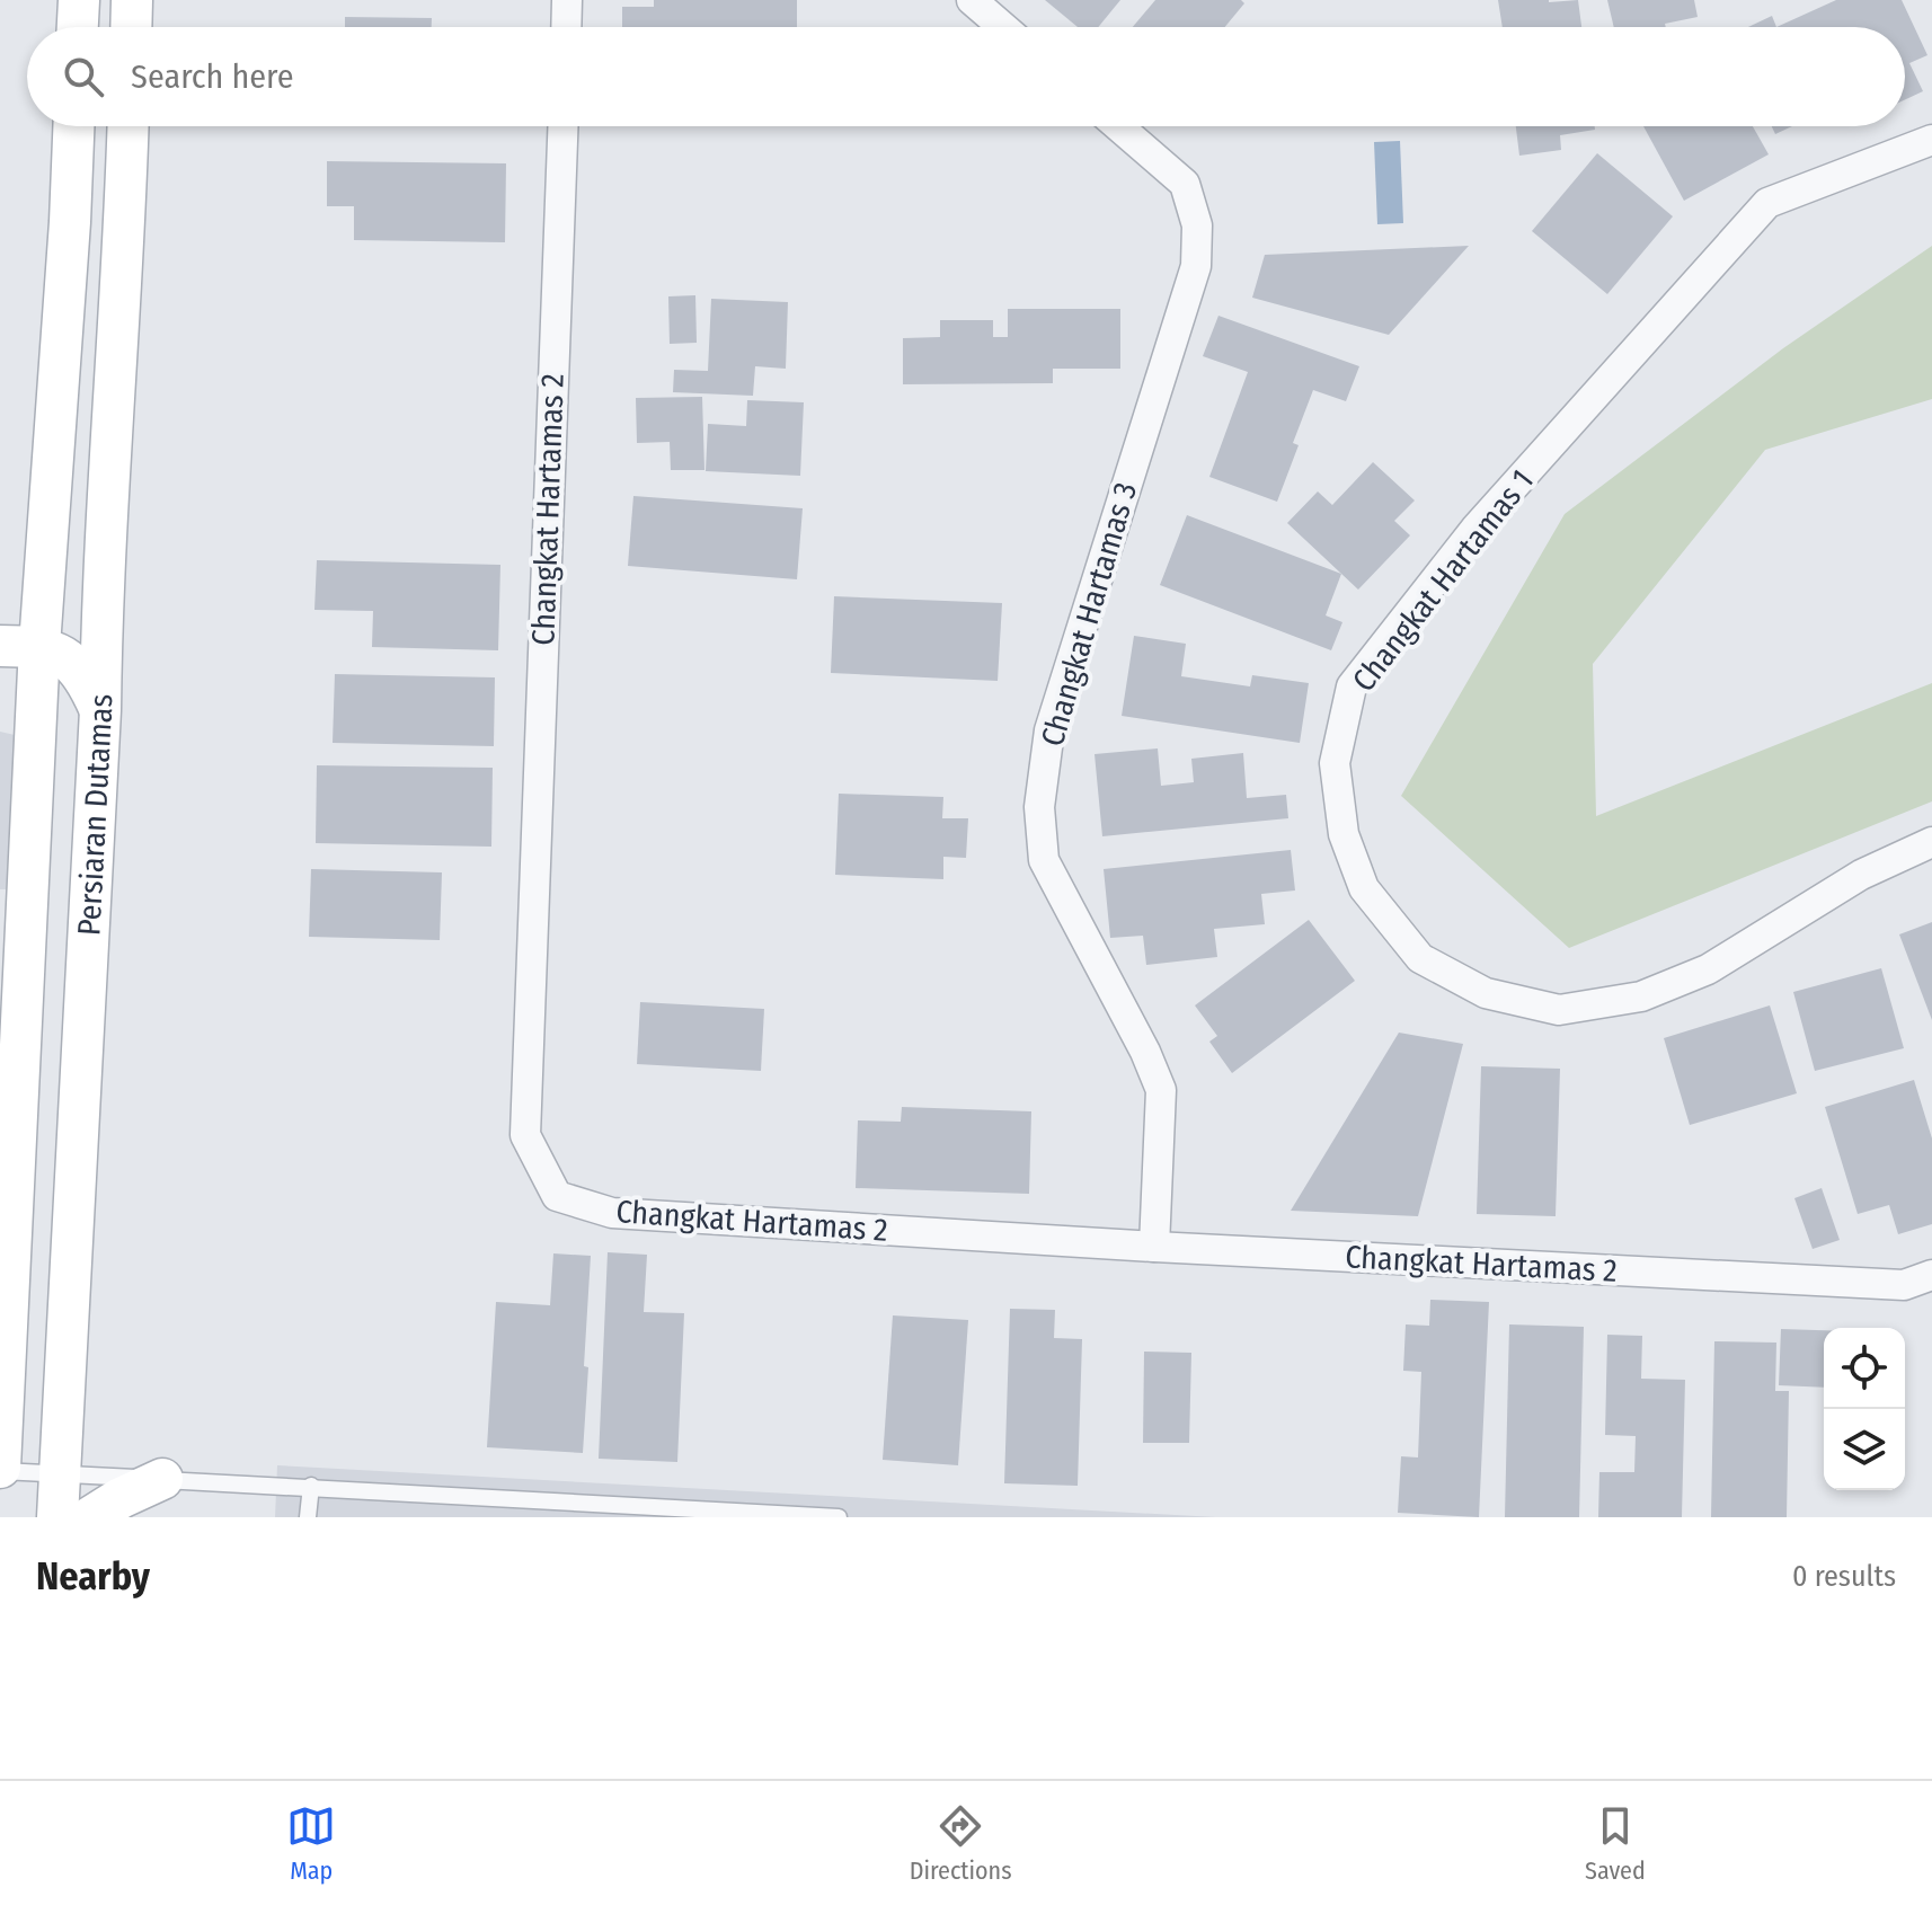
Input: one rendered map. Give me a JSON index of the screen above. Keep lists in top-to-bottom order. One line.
{"streets":{"street":["Changkat Hartamas 2","Changkat Hartamas 1","Changkat Hartamas 3","Persiaran Dutamas"]},"crossings":[["Changkat Hartamas 2","Changkat Hartamas 3"]],"page":{"search":"Search here","heading":["Nearby","0 results"],"nav":["Map","Directions","Saved"]}}
